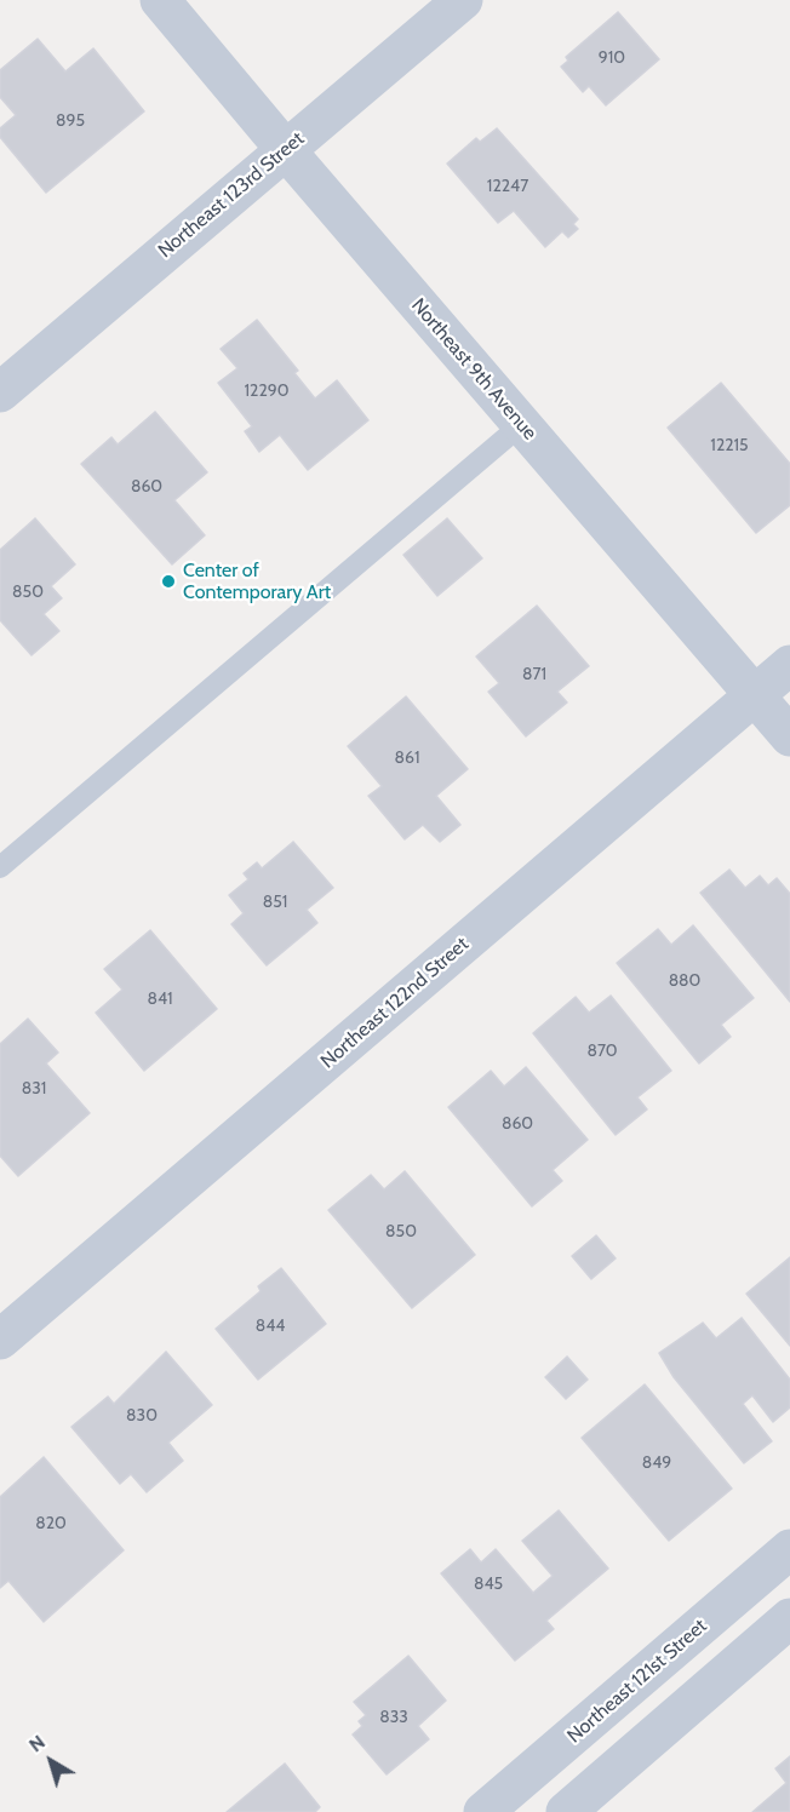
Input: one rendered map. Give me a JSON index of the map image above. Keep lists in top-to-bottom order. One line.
{"streets":{"street":["Northeast 123rd Street","Northeast 9th Avenue","Northeast 122nd Street","Northeast 121st Street"]},"crossings":[["Northeast 123rd Street","Northeast 9th Avenue"],["Northeast 9th Avenue","Northeast 122nd Street"]],"places":["Center of Contemporary Art"],"house_numbers":["910","895","12247","12290","12215","860","850","871","861","851","880","841","870","831","860","850","844","830","849","820","845","833"],"north":"top left"}
